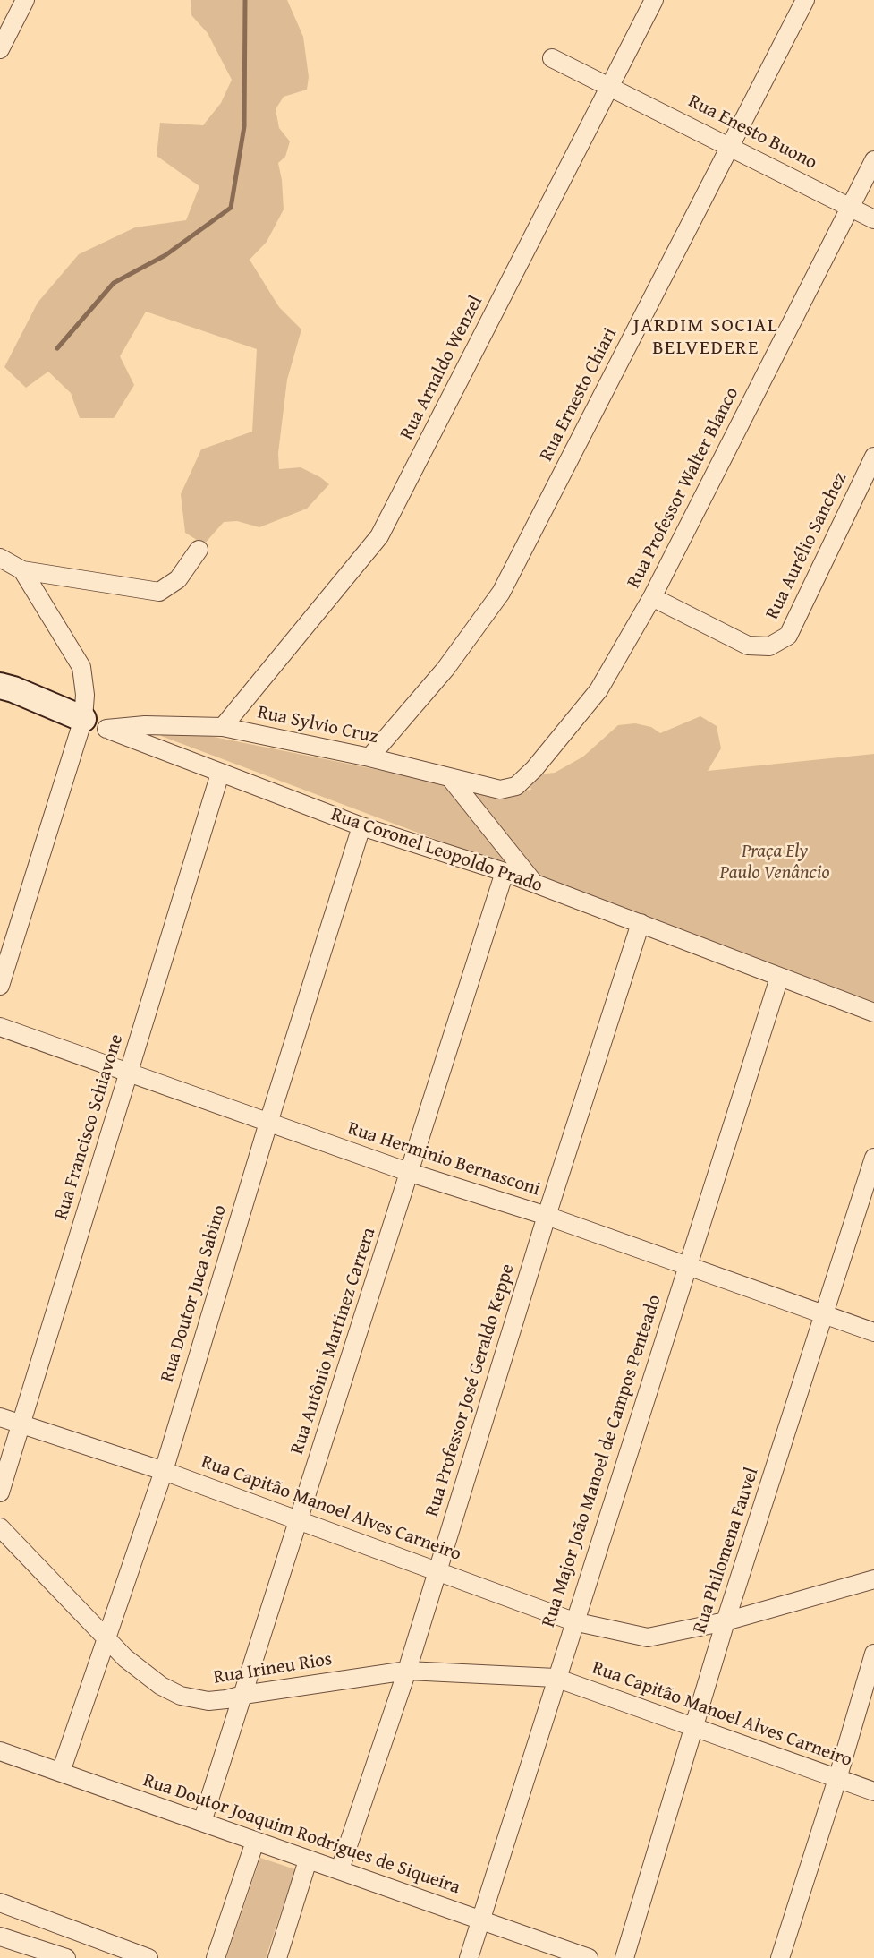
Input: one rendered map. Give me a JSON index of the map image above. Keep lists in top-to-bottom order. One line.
{"streets":{"street":["Rua Enesto Buono","Rua Arnaldo Wenzel","Rua Ernesto Chiari","Rua Professor Walter Blanco","Rua Aurélio Sanchez","Rua Sylvio Cruz","Rua Coronel Leopoldo Prado","Rua Francisco Schiavone","Rua Herminio Bernasconi","Rua Doutor Juca Sabino","Rua Antônio Martinez Carrera","Rua Professor José Geraldo Keppe","Rua Major João Manoel de Campos Penteado","Rua Capitão Manoel Alves Carneiro","Rua Philomena Fauvel","Rua Irineu Rios","Rua Doutor Joaquim Rodrigues de Siqueira"]},"crossings":[["Rua Enesto Buono","Rua Arnaldo Wenzel"],["Rua Enesto Buono","Rua Ernesto Chiari"],["Rua Enesto Buono","Rua Professor Walter Blanco"],["Rua Arnaldo Wenzel","Rua Sylvio Cruz"],["Rua Ernesto Chiari","Rua Sylvio Cruz"],["Rua Professor Walter Blanco","Rua Aurélio Sanchez"],["Rua Professor Walter Blanco","Rua Sylvio Cruz"],["Rua Sylvio Cruz","Rua Coronel Leopoldo Prado"],["Rua Coronel Leopoldo Prado","Rua Francisco Schiavone"],["Rua Coronel Leopoldo Prado","Rua Doutor Juca Sabino"],["Rua Coronel Leopoldo Prado","Rua Antônio Martinez Carrera"],["Rua Coronel Leopoldo Prado","Rua Professor José Geraldo Keppe"],["Rua Coronel Leopoldo Prado","Rua Major João Manoel de Campos Penteado"],["Rua Francisco Schiavone","Rua Herminio Bernasconi"],["Rua Francisco Schiavone","Rua Capitão Manoel Alves Carneiro"],["Rua Herminio Bernasconi","Rua Doutor Juca Sabino"],["Rua Herminio Bernasconi","Rua Antônio Martinez Carrera"],["Rua Herminio Bernasconi","Rua Professor José Geraldo Keppe"],["Rua Herminio Bernasconi","Rua Major João Manoel de Campos Penteado"],["Rua Herminio Bernasconi","Rua Philomena Fauvel"],["Rua Doutor Juca Sabino","Rua Capitão Manoel Alves Carneiro"],["Rua Doutor Juca Sabino","Rua Irineu Rios"],["Rua Doutor Juca Sabino","Rua Doutor Joaquim Rodrigues de Siqueira"],["Rua Antônio Martinez Carrera","Rua Capitão Manoel Alves Carneiro"],["Rua Antônio Martinez Carrera","Rua Irineu Rios"],["Rua Antônio Martinez Carrera","Rua Doutor Joaquim Rodrigues de Siqueira"],["Rua Professor José Geraldo Keppe","Rua Capitão Manoel Alves Carneiro"],["Rua Professor José Geraldo Keppe","Rua Irineu Rios"],["Rua Professor José Geraldo Keppe","Rua Doutor Joaquim Rodrigues de Siqueira"],["Rua Major João Manoel de Campos Penteado","Rua Capitão Manoel Alves Carneiro"],["Rua Major João Manoel de Campos Penteado","Rua Irineu Rios"],["Rua Major João Manoel de Campos Penteado","Rua Doutor Joaquim Rodrigues de Siqueira"],["Rua Capitão Manoel Alves Carneiro","Rua Philomena Fauvel"],["Rua Capitão Manoel Alves Carneiro","Rua Irineu Rios"]],"districts":["JARDIM SOCIAL BELVEDERE"],"parks":["Praça Ely Paulo Venâncio"]}
